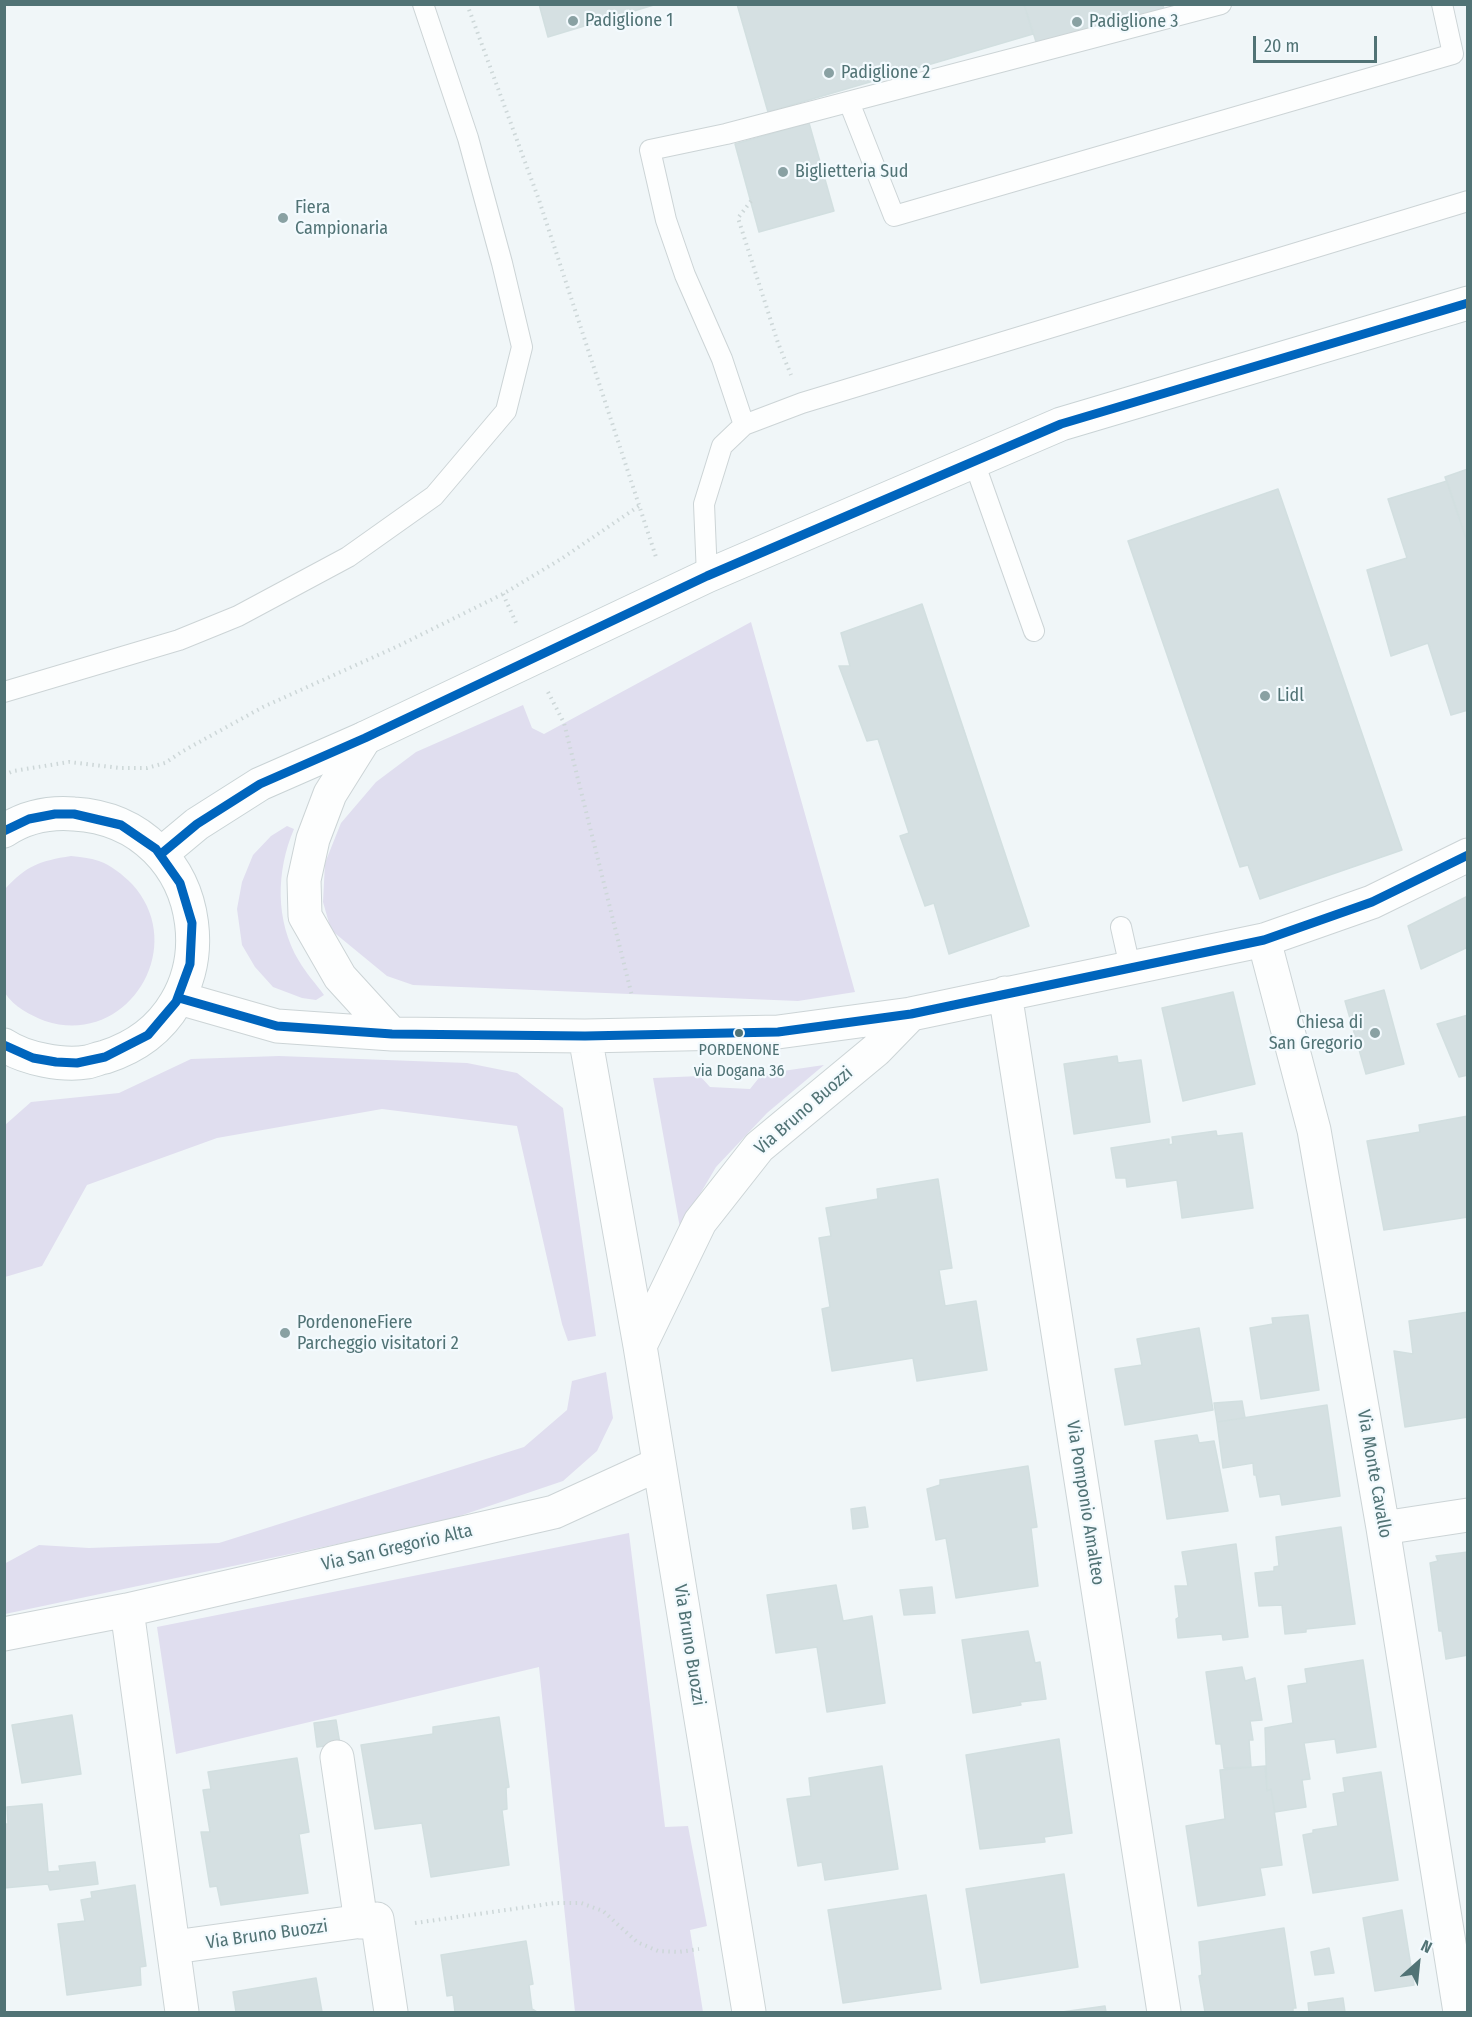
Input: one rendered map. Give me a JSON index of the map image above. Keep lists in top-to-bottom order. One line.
{"streets":{"street":["Via Bruno Buozzi","Via Monte Cavallo","Via Pomponio Amalteo","Via San Gregorio Alta"]},"crossings":[["Via Bruno Buozzi","Via San Gregorio Alta"]],"places":["Padiglione 1","Padiglione 3","Padiglione 2","Biglietteria Sud","Fiera Campionaria","Lidl","PORDENONE via Dogana 36","Chiesa di San Gregorio","PordenoneFiere Parcheggio visitatori 2"],"scale_bar":"20 m","north":"top right"}
